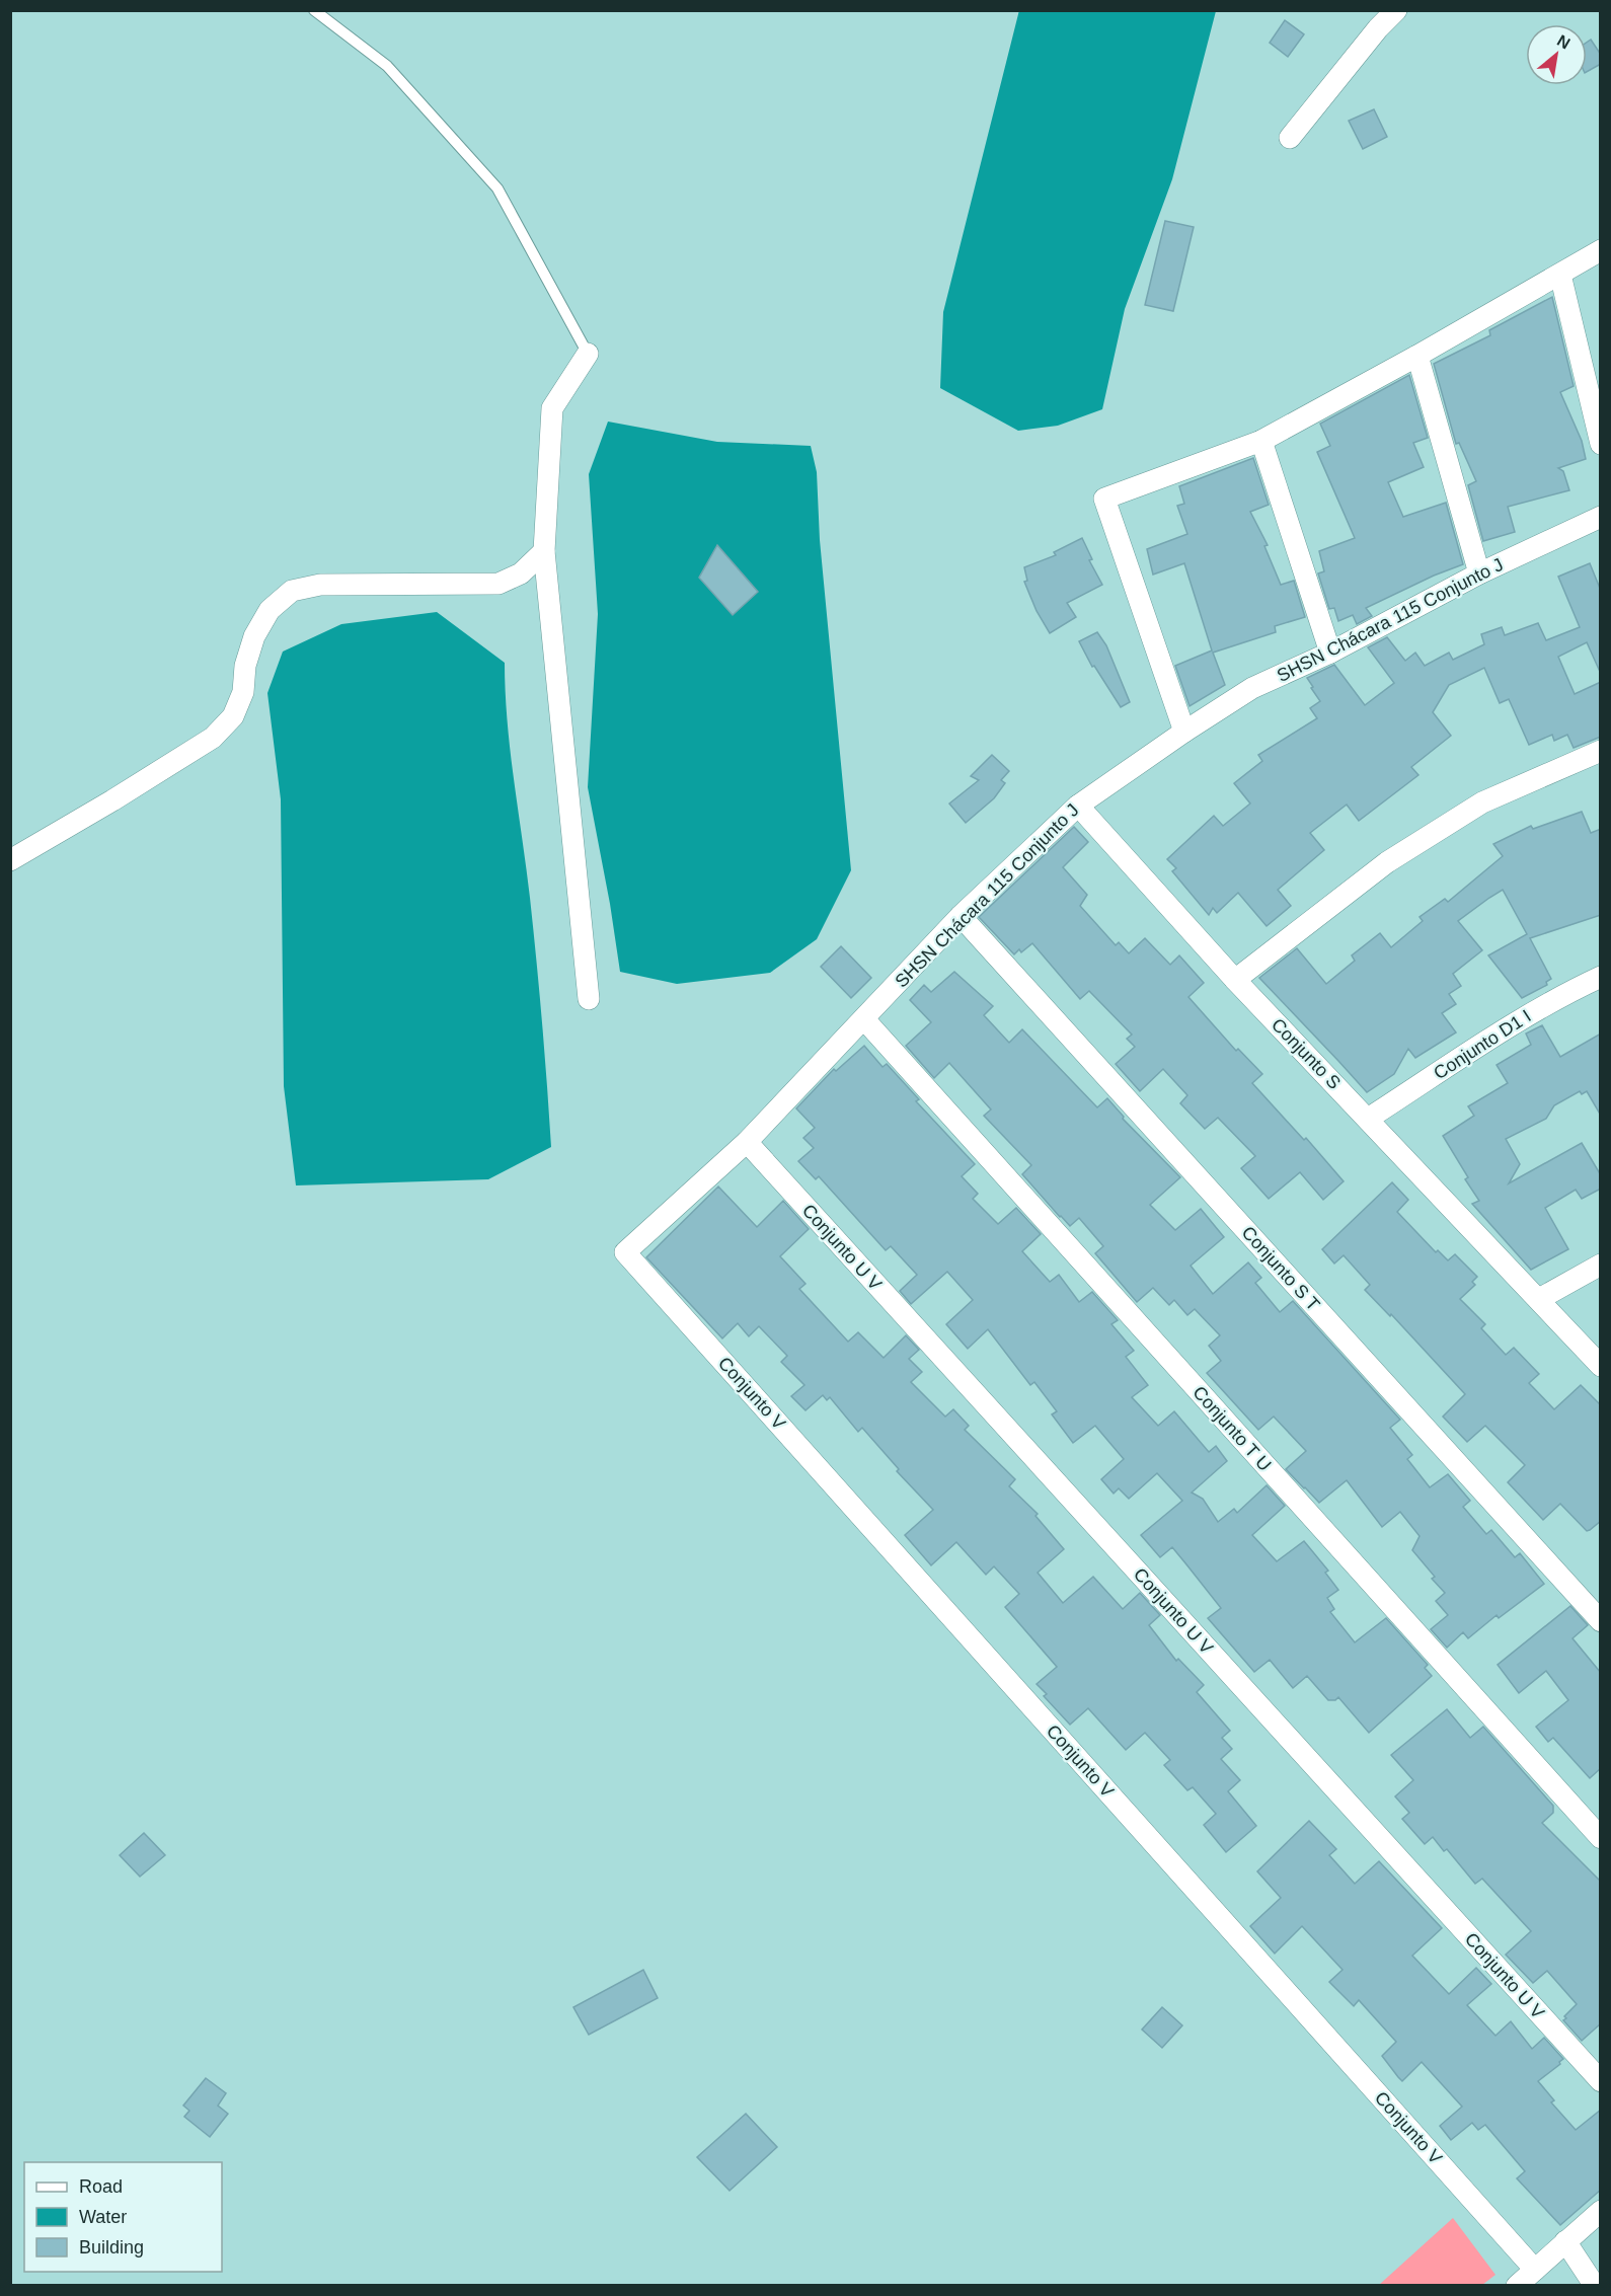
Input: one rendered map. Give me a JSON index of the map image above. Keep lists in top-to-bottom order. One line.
{"streets":{"street":["SHSN Chácara 115 Conjunto J","Conjunto D1 I","Conjunto S","Conjunto U V","Conjunto S T","Conjunto V","Conjunto T U"]},"crossings":[["SHSN Chácara 115 Conjunto J","Conjunto S"],["SHSN Chácara 115 Conjunto J","Conjunto U V"],["SHSN Chácara 115 Conjunto J","Conjunto S T"],["SHSN Chácara 115 Conjunto J","Conjunto V"],["SHSN Chácara 115 Conjunto J","Conjunto T U"],["Conjunto D1 I","Conjunto S"]],"legend":["Road","Water","Building"],"north":"top right"}
